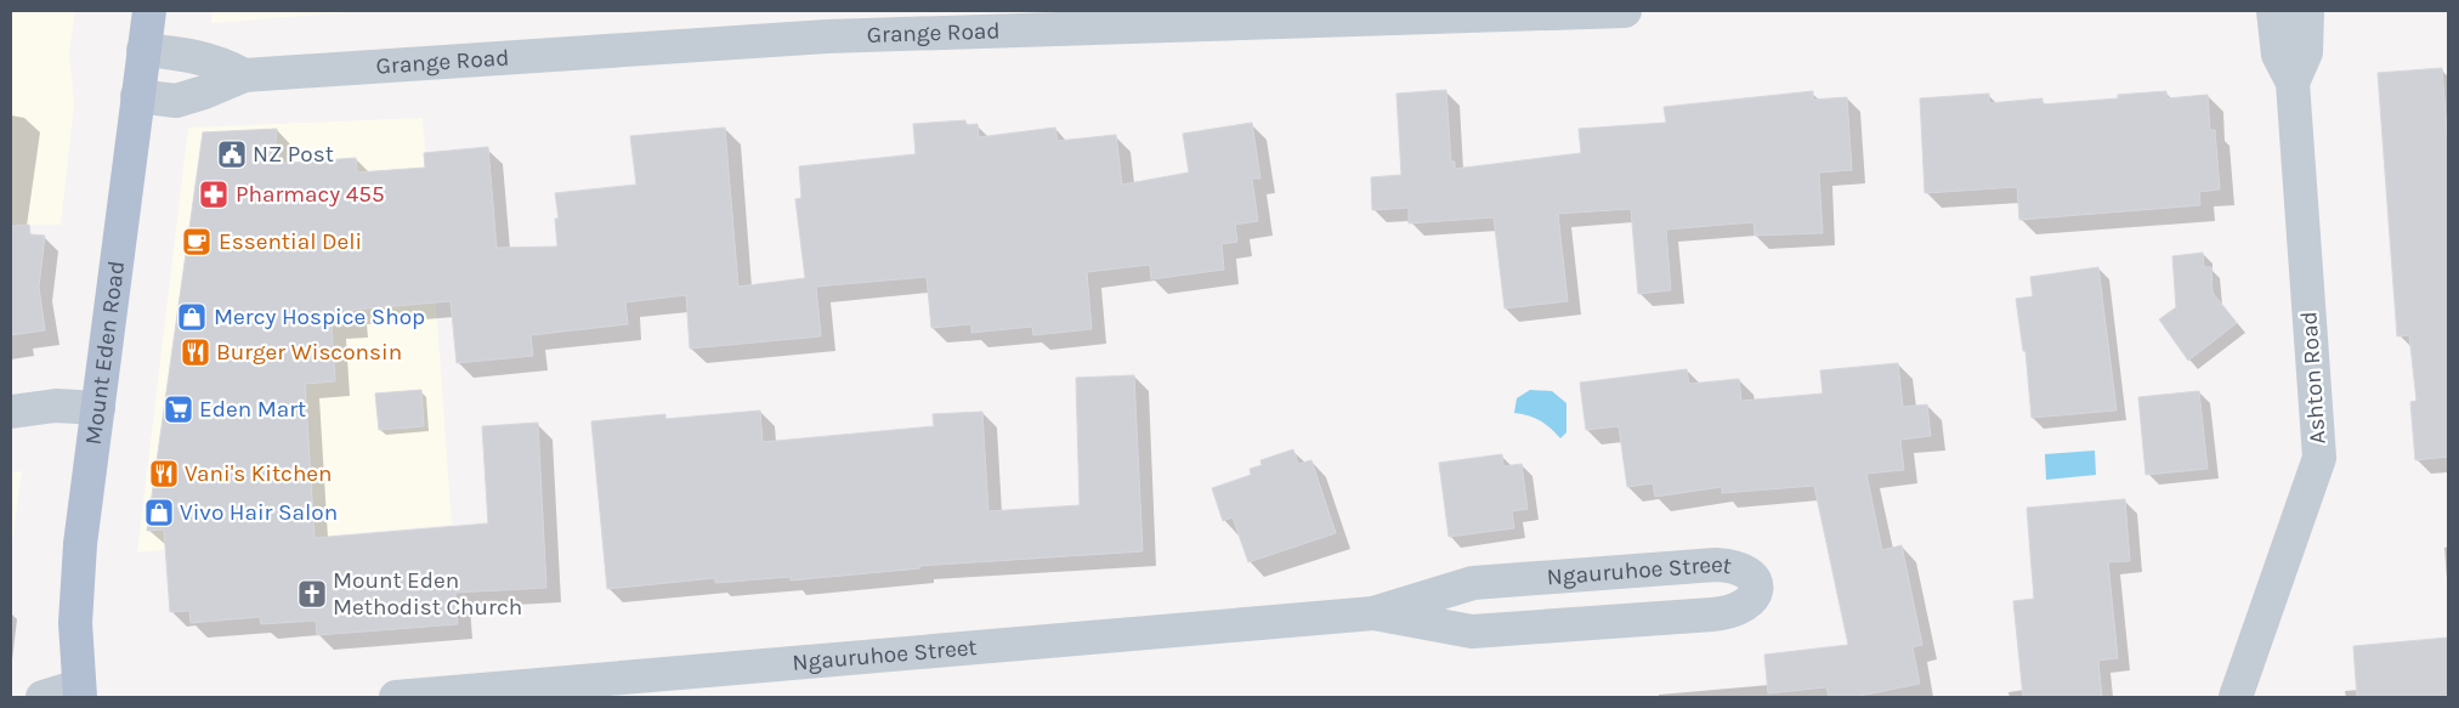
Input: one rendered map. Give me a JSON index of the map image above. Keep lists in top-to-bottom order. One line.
{"streets":{"main road":["Mount Eden Road"],"street":["Grange Road","Ashton Road","Ngauruhoe Street"]},"crossings":[["Grange Road","Mount Eden Road"]],"places":{"public building":["NZ Post"],"pharmacy":["Pharmacy 455"],"cafe":["Essential Deli"],"shop":["Mercy Hospice Shop","Vivo Hair Salon"],"restaurant":["Burger Wisconsin","Vani's Kitchen"],"supermarket":["Eden Mart"],"church":["Mount Eden Methodist Church"]}}
